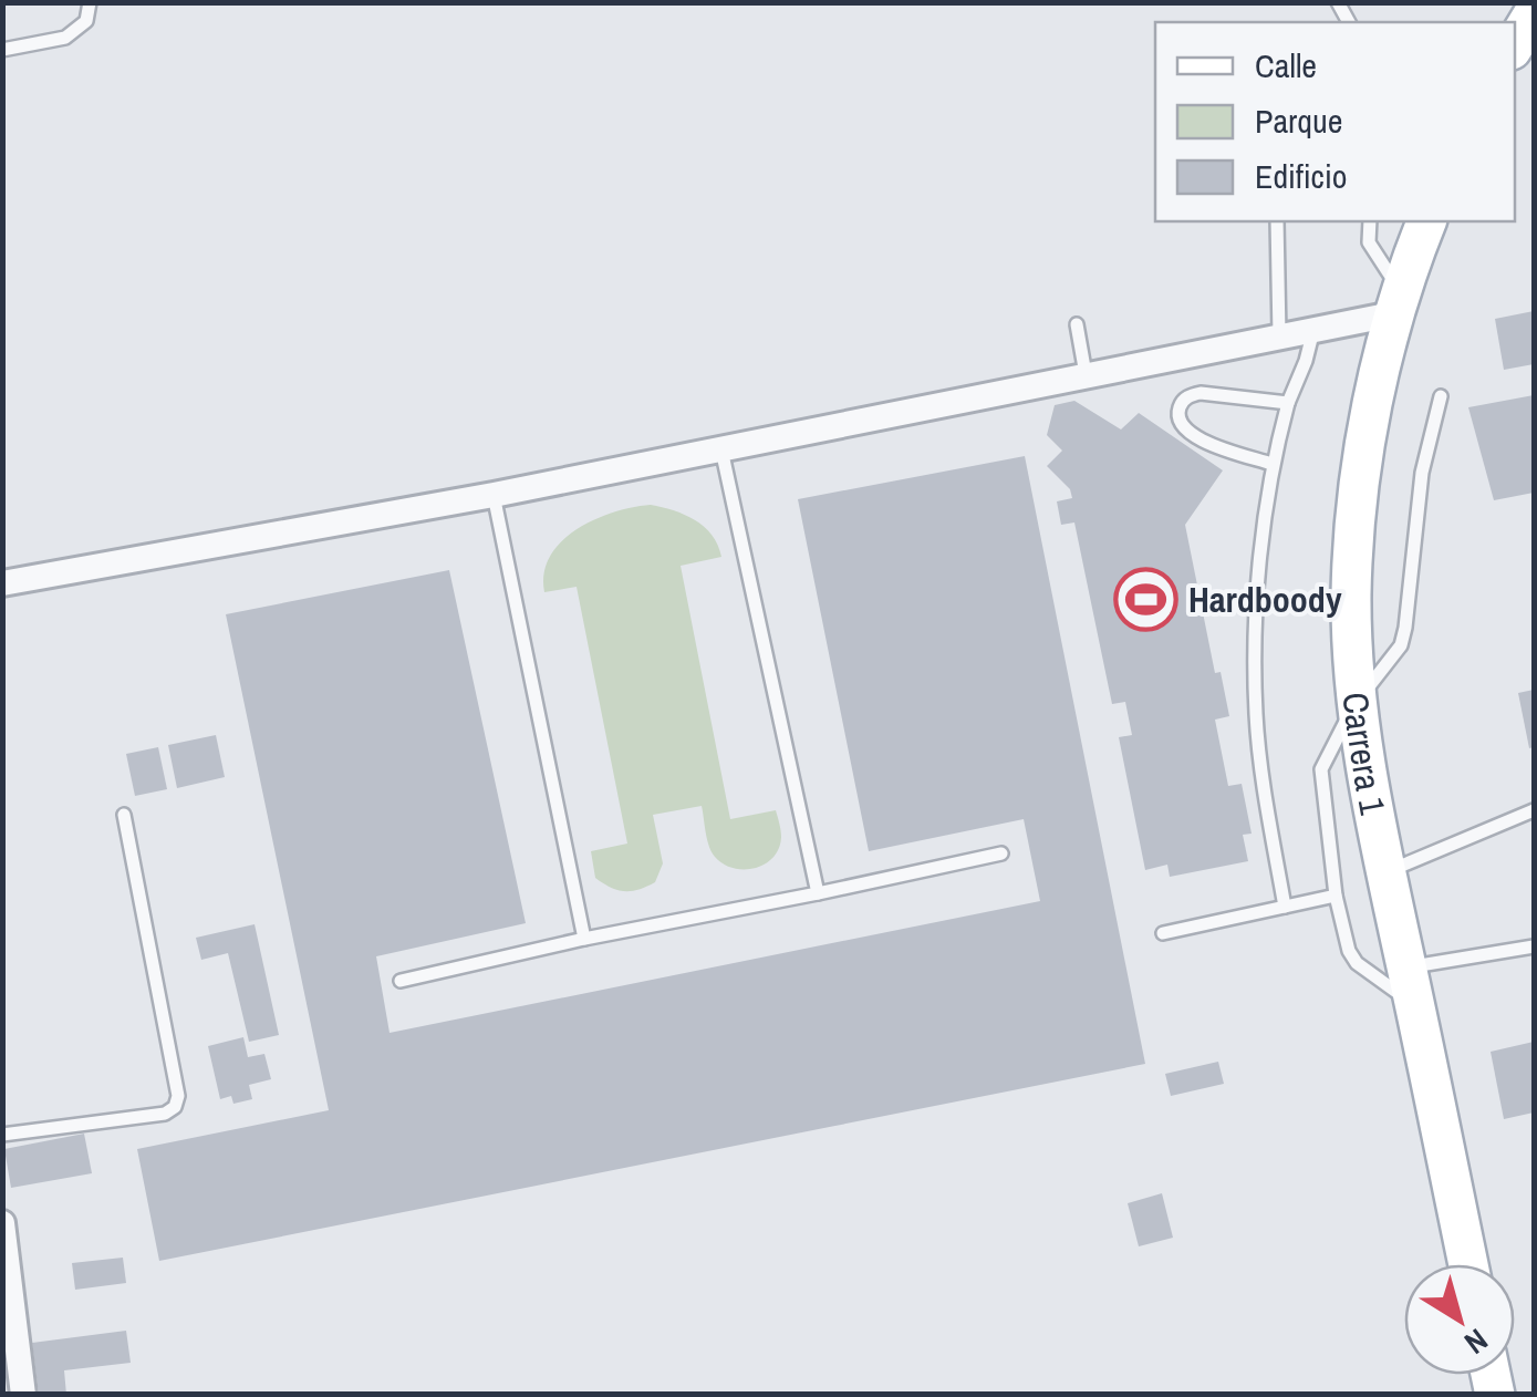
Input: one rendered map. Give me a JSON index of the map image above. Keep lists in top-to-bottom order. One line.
{"streets":{"main road":["Carrera 1"]},"places":{"sports":["Hardboody"]},"legend":["Calle","Parque","Edificio"],"north":"bottom right"}
